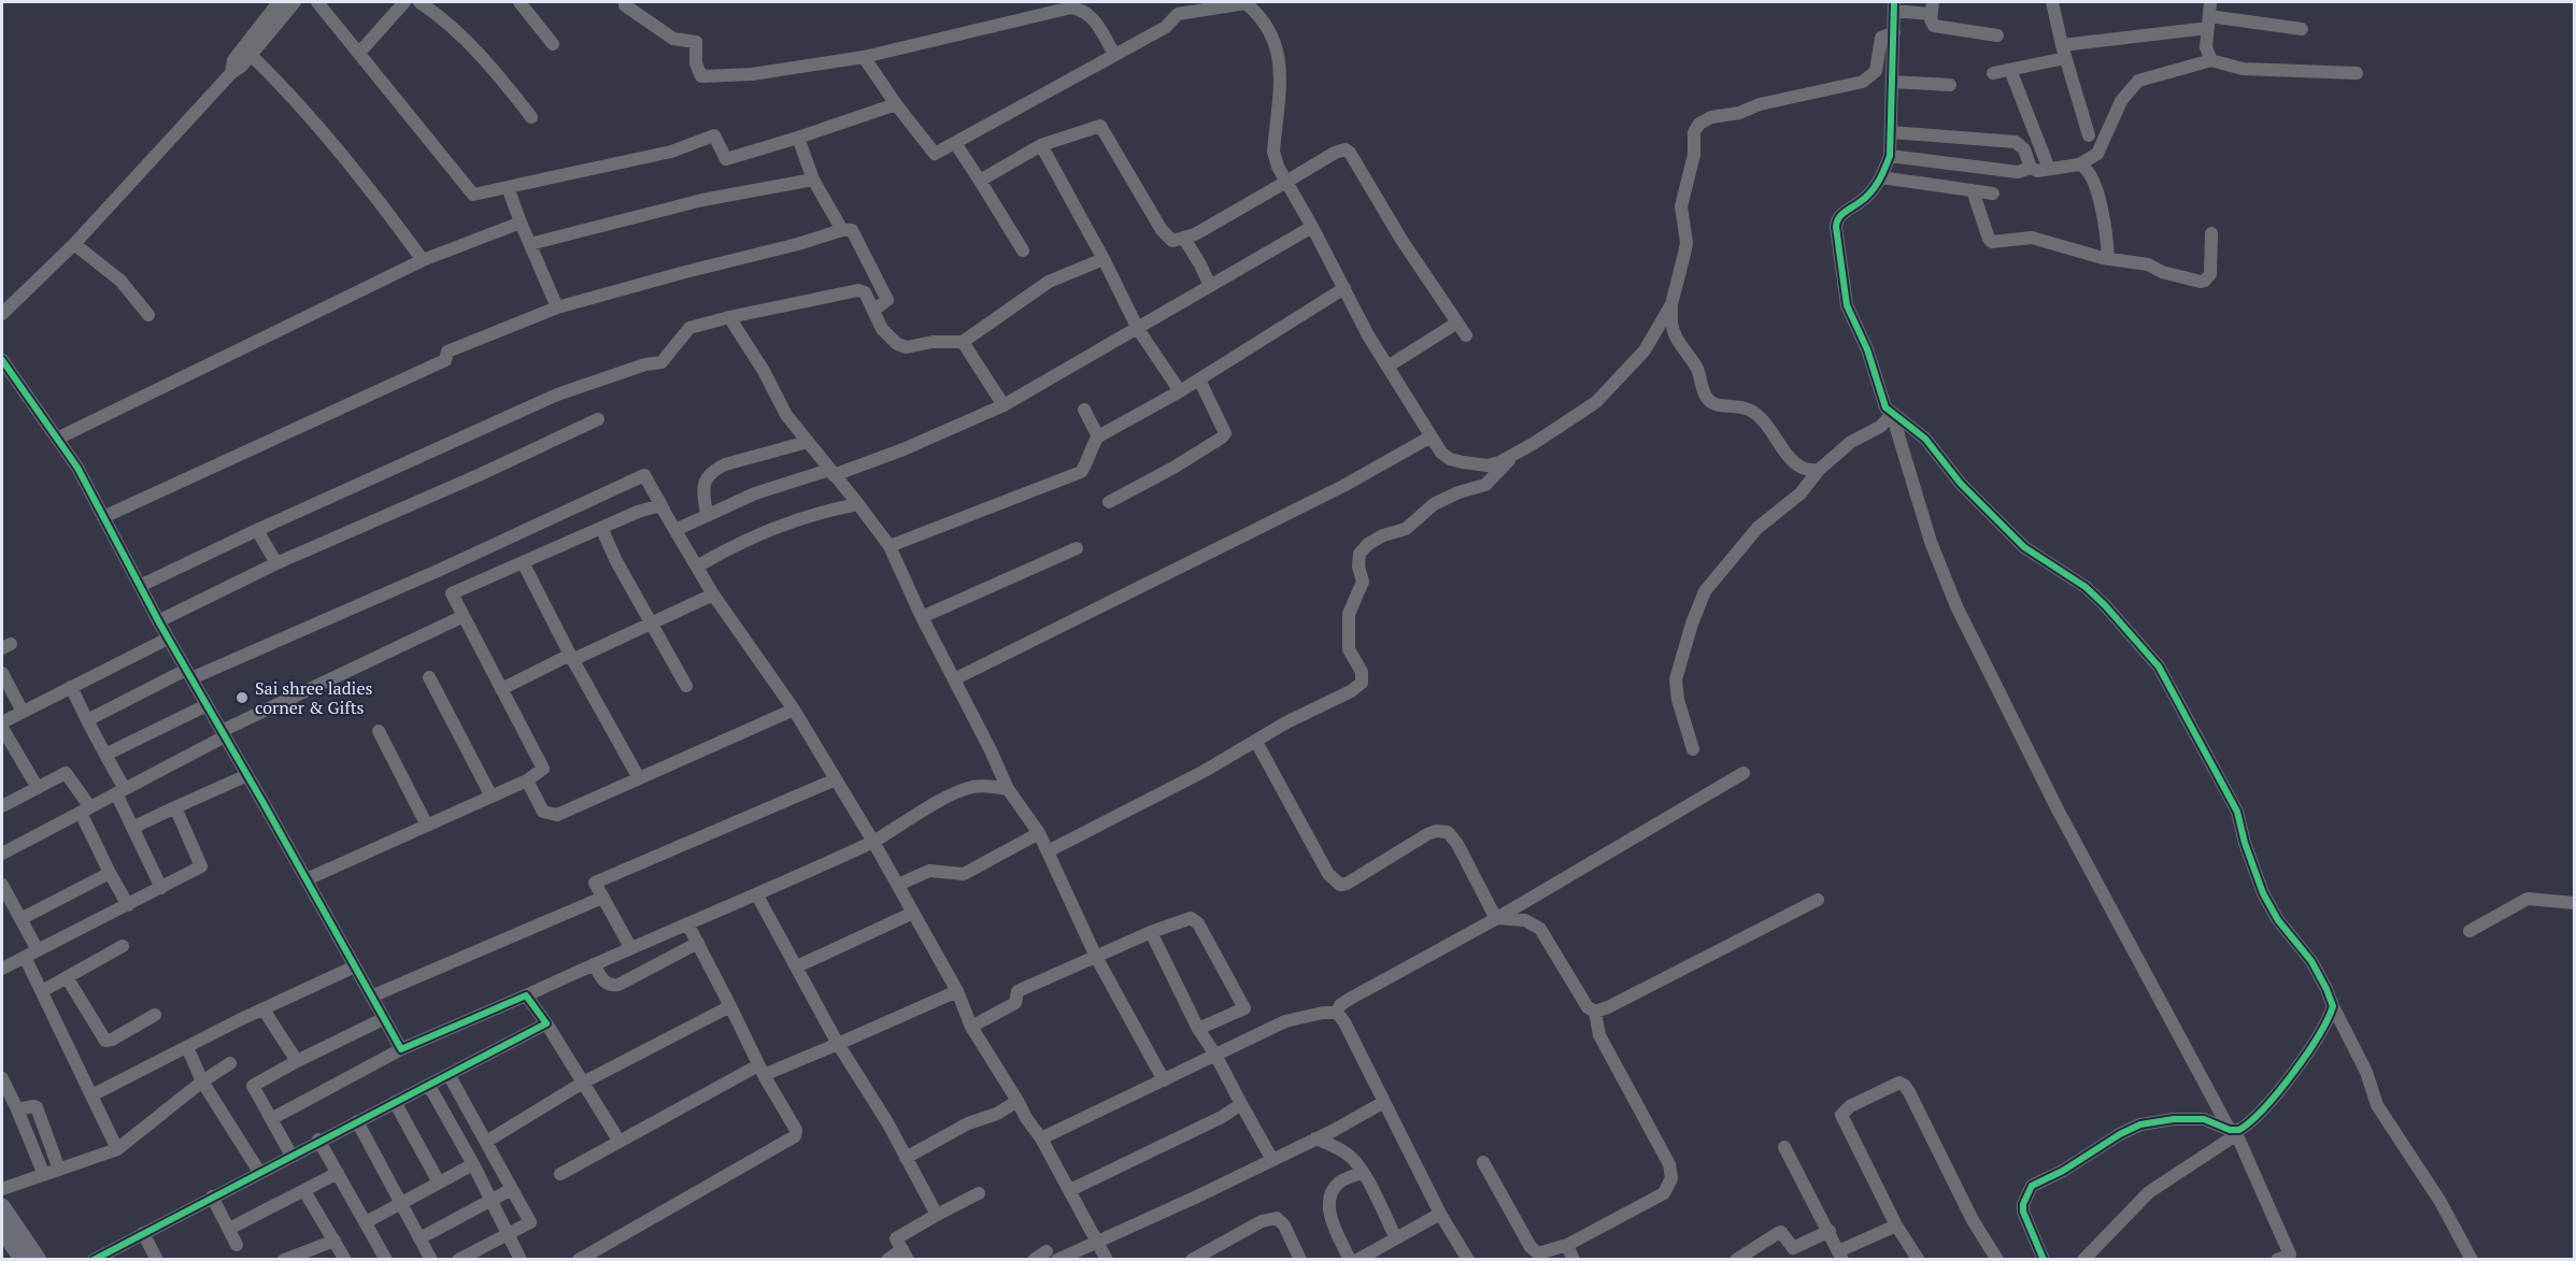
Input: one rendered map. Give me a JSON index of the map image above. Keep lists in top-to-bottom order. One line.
{"places":["Sai shree ladies corner & Gifts"]}
